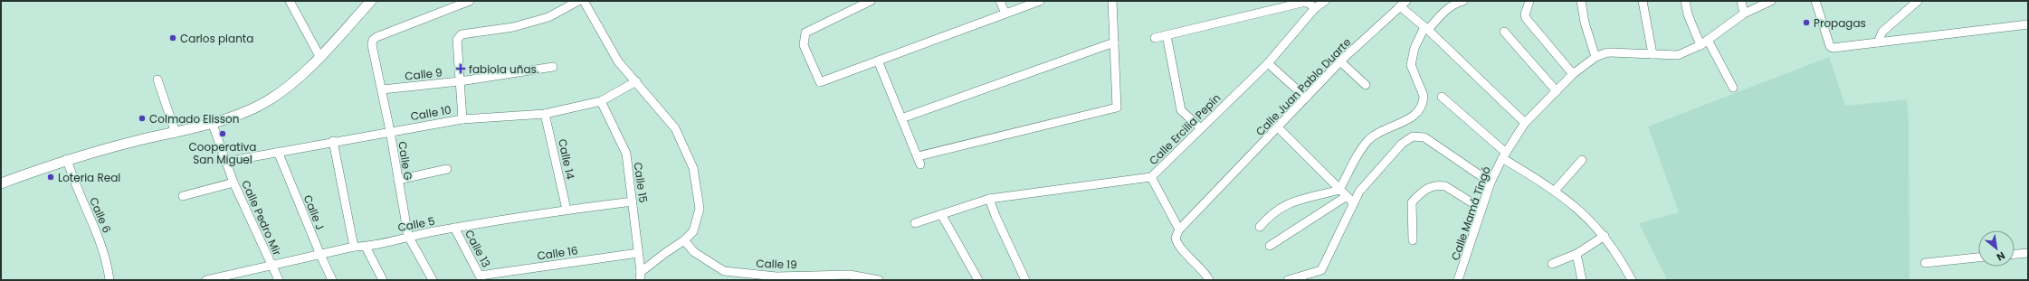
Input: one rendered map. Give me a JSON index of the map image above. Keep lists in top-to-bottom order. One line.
{"streets":{"street":["Calle 9","Calle Juan Pablo Duarte","Calle 10","Calle Ercilia Pepín","Calle 14","Calle G","Calle 15","Calle J","Calle Mamá Tingó","Calle 6","Calle Pedro Mir","Calle 5","Calle 13","Calle 16","Calle 19"]},"crossings":[["Calle 9","Calle G"],["Calle Juan Pablo Duarte","Calle Mamá Tingó"],["Calle 10","Calle 14"],["Calle 10","Calle G"],["Calle 10","Calle 15"],["Calle 10","Calle J"],["Calle 10","Calle Pedro Mir"],["Calle 14","Calle 5"],["Calle G","Calle 5"],["Calle 15","Calle 5"],["Calle 15","Calle 16"],["Calle J","Calle 5"],["Calle Pedro Mir","Calle 5"],["Calle 5","Calle 13"],["Calle 13","Calle 16"]],"places":{"other":["Propagas","Carlos planta","Colmado Elisson","Cooperativa San Miguel","Loteria Real"],"health":["fabiola uñas."]},"north":"bottom right"}
